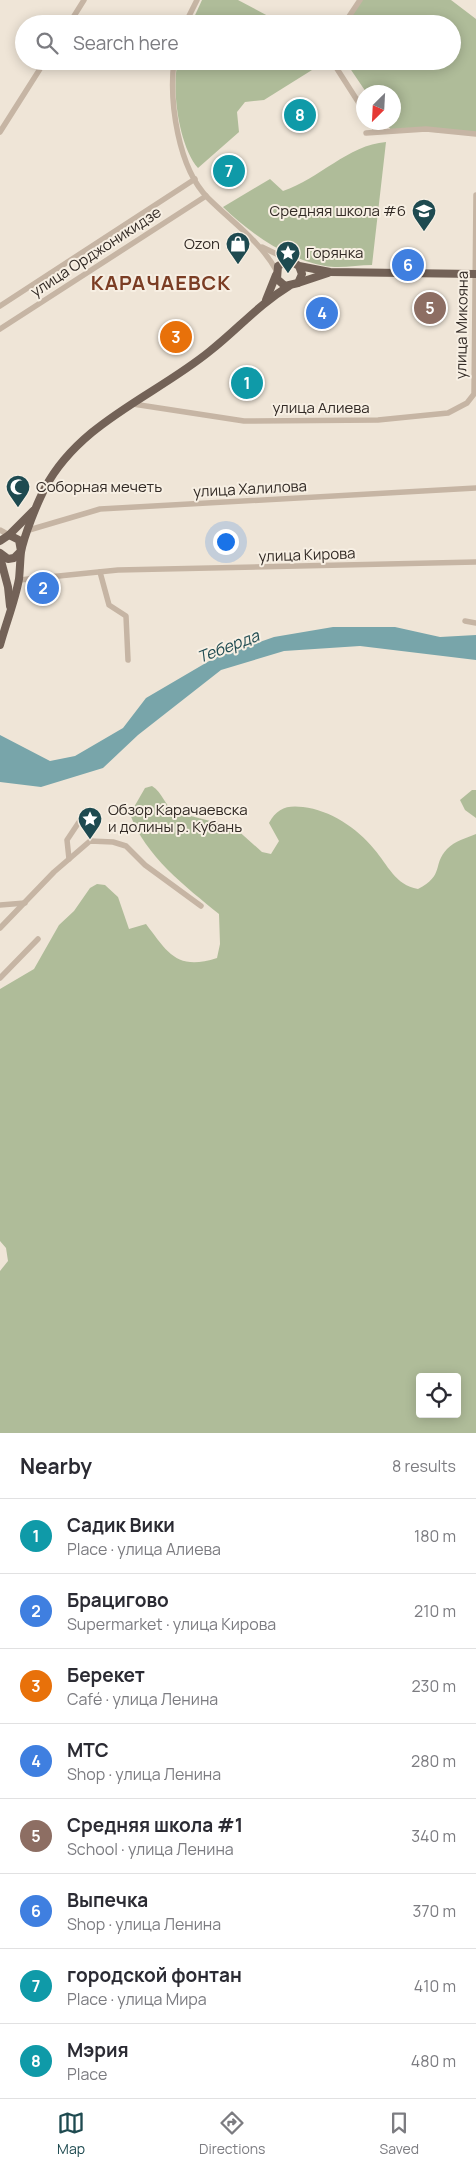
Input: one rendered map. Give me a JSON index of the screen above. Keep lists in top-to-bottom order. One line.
{"streets":{"street":["улица Орджоникидзе","улица Микояна","улица Алиева","улица Халилова","улица Кирова"]},"crossings":[["улица Микояна","улица Алиева"]],"districts":["КАРАЧАЕВСК"],"water":["Теберда"],"places":{"school or university":["Средняя школа #6"],"shop":["Ozon"],"place":["Горянка","Обзор Карачаевска и долины р. Кубань"],"mosque":["Соборная мечеть"]},"north":"bottom left","page":{"search":"Search here","pins":["8","7","6","5","4","3","1","2"],"heading":["Nearby","8 results"],"list":[{"mark":"1","name":"Садик Вики","note":"Place · улица Алиева","value":"180 m"},{"mark":"2","name":"Брацигово","note":"Supermarket · улица Кирова","value":"210 m"},{"mark":"3","name":"Берекет","note":"Café · улица Ленина","value":"230 m"},{"mark":"4","name":"МТС","note":"Shop · улица Ленина","value":"280 m"},{"mark":"5","name":"Средняя школа #1","note":"School · улица Ленина","value":"340 m"},{"mark":"6","name":"Выпечка","note":"Shop · улица Ленина","value":"370 m"},{"mark":"7","name":"городской фонтан","note":"Place · улица Мира","value":"410 m"},{"mark":"8","name":"Мэрия","note":"Place","value":"480 m"}],"nav":["Map","Directions","Saved"]}}
